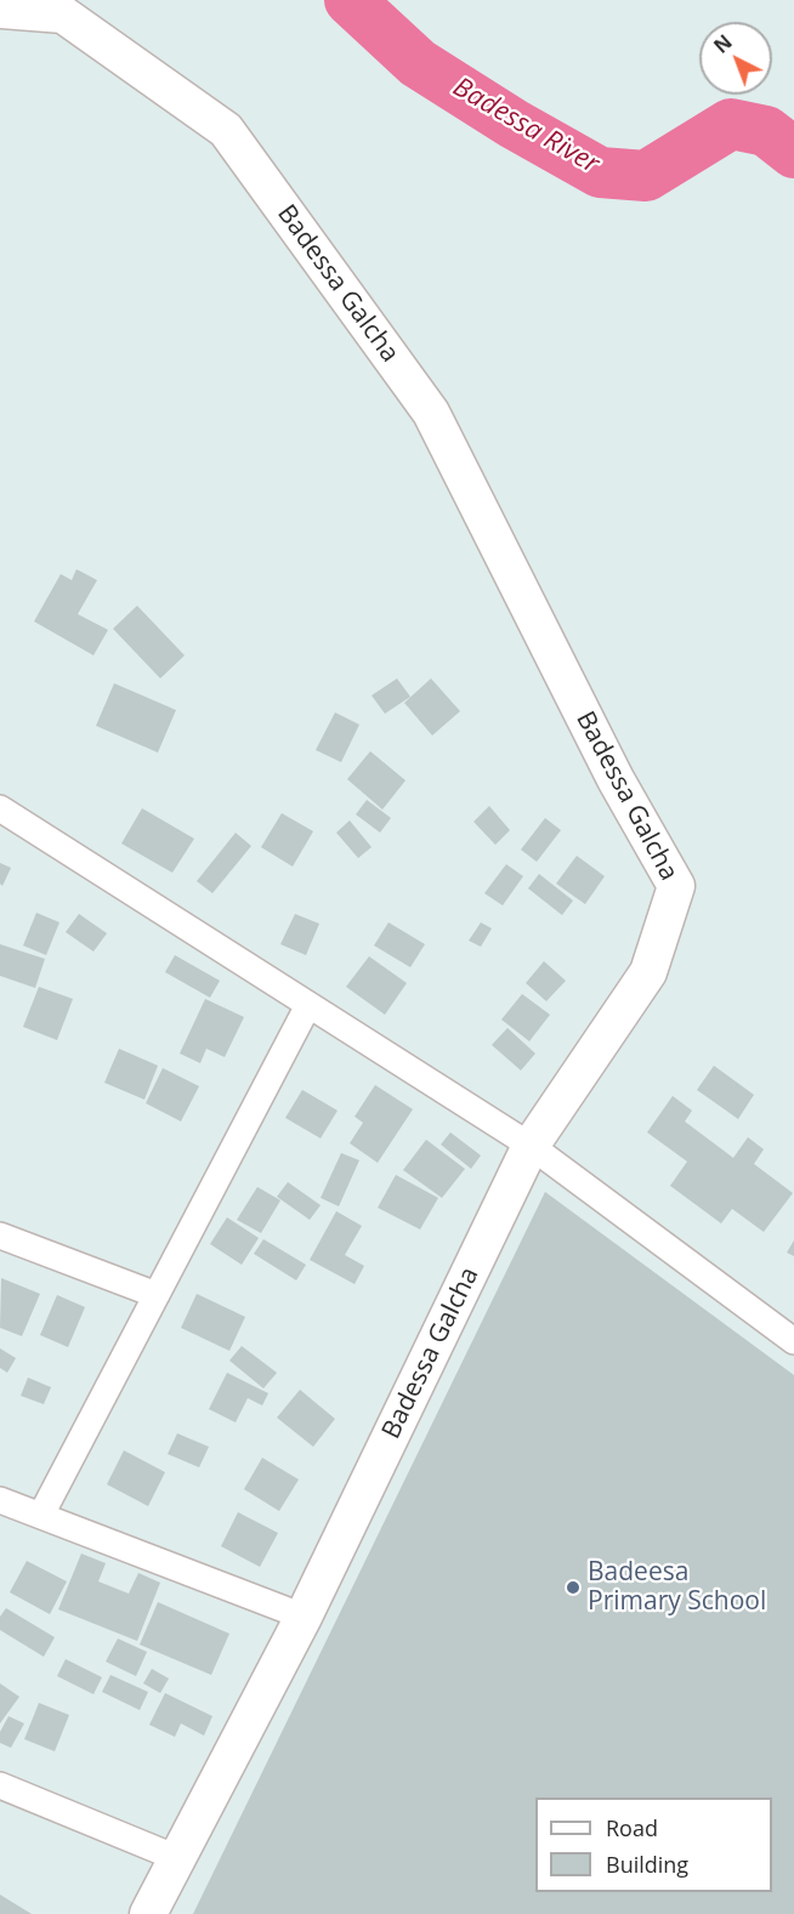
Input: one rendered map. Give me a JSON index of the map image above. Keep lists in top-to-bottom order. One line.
{"streets":{"street":["Badessa Galcha"]},"water":["Badessa River"],"places":["Badeesa Primary School"],"legend":["Road","Building"],"north":"top left"}
